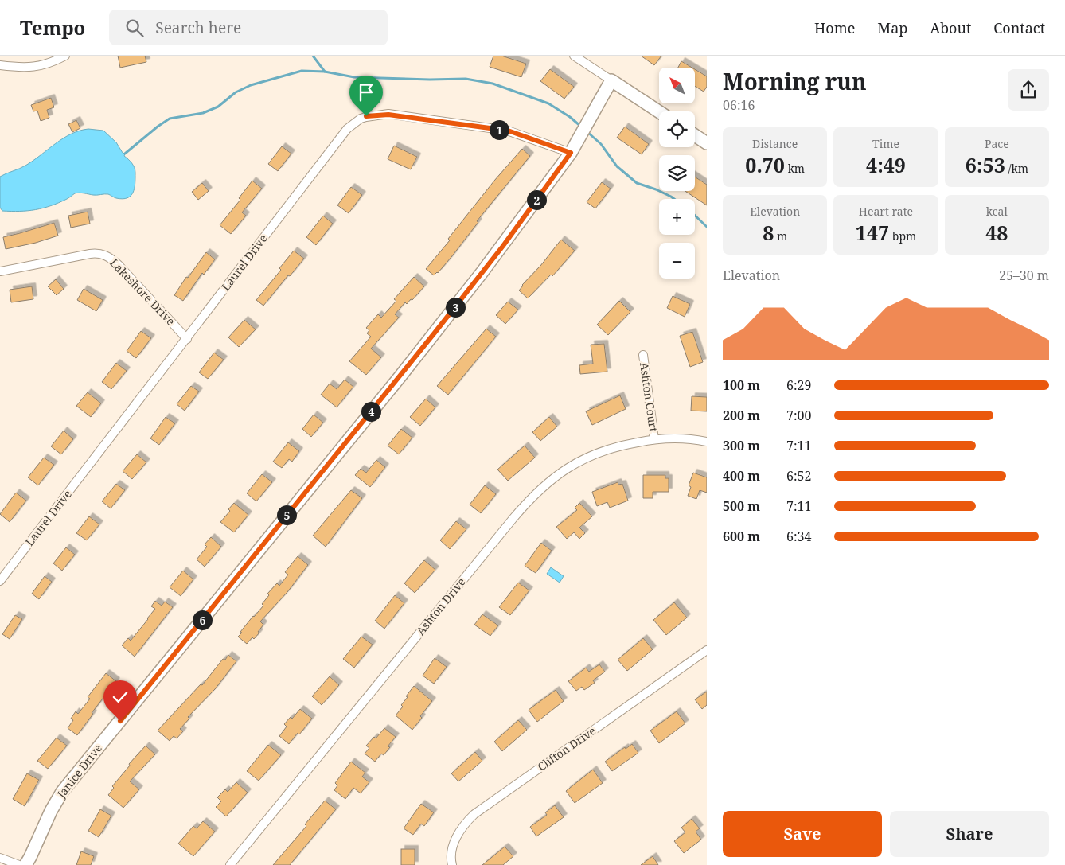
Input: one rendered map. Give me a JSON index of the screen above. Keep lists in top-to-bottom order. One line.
{"streets":{"street":["Laurel Drive","Lakeshore Drive","Ashton Court","Ashton Drive","Clifton Drive","Janice Drive"]},"crossings":[["Laurel Drive","Lakeshore Drive"],["Laurel Drive","Janice Drive"],["Ashton Court","Ashton Drive"]],"north":"top left","page":{"header":"Tempo","search":"Search here","nav":["Home","Map","About","Contact"],"heading":["Morning run","06:16"],"map_buttons":["+","−"],"pins":["1","2","3","4","5","6"],"stats":[["Distance","0.70 km"],["Time","4:49"],["Pace","6:53 /km"],["Elevation","8 m"],["Heart rate","147 bpm"],["kcal","48"]],"chart":["Elevation","25–30 m"],"list":[{"name":"100 m","note":"6:29"},{"name":"200 m","note":"7:00"},{"name":"300 m","note":"7:11"},{"name":"400 m","note":"6:52"},{"name":"500 m","note":"7:11"},{"name":"600 m","note":"6:34"}],"buttons":["Save","Share"]}}
